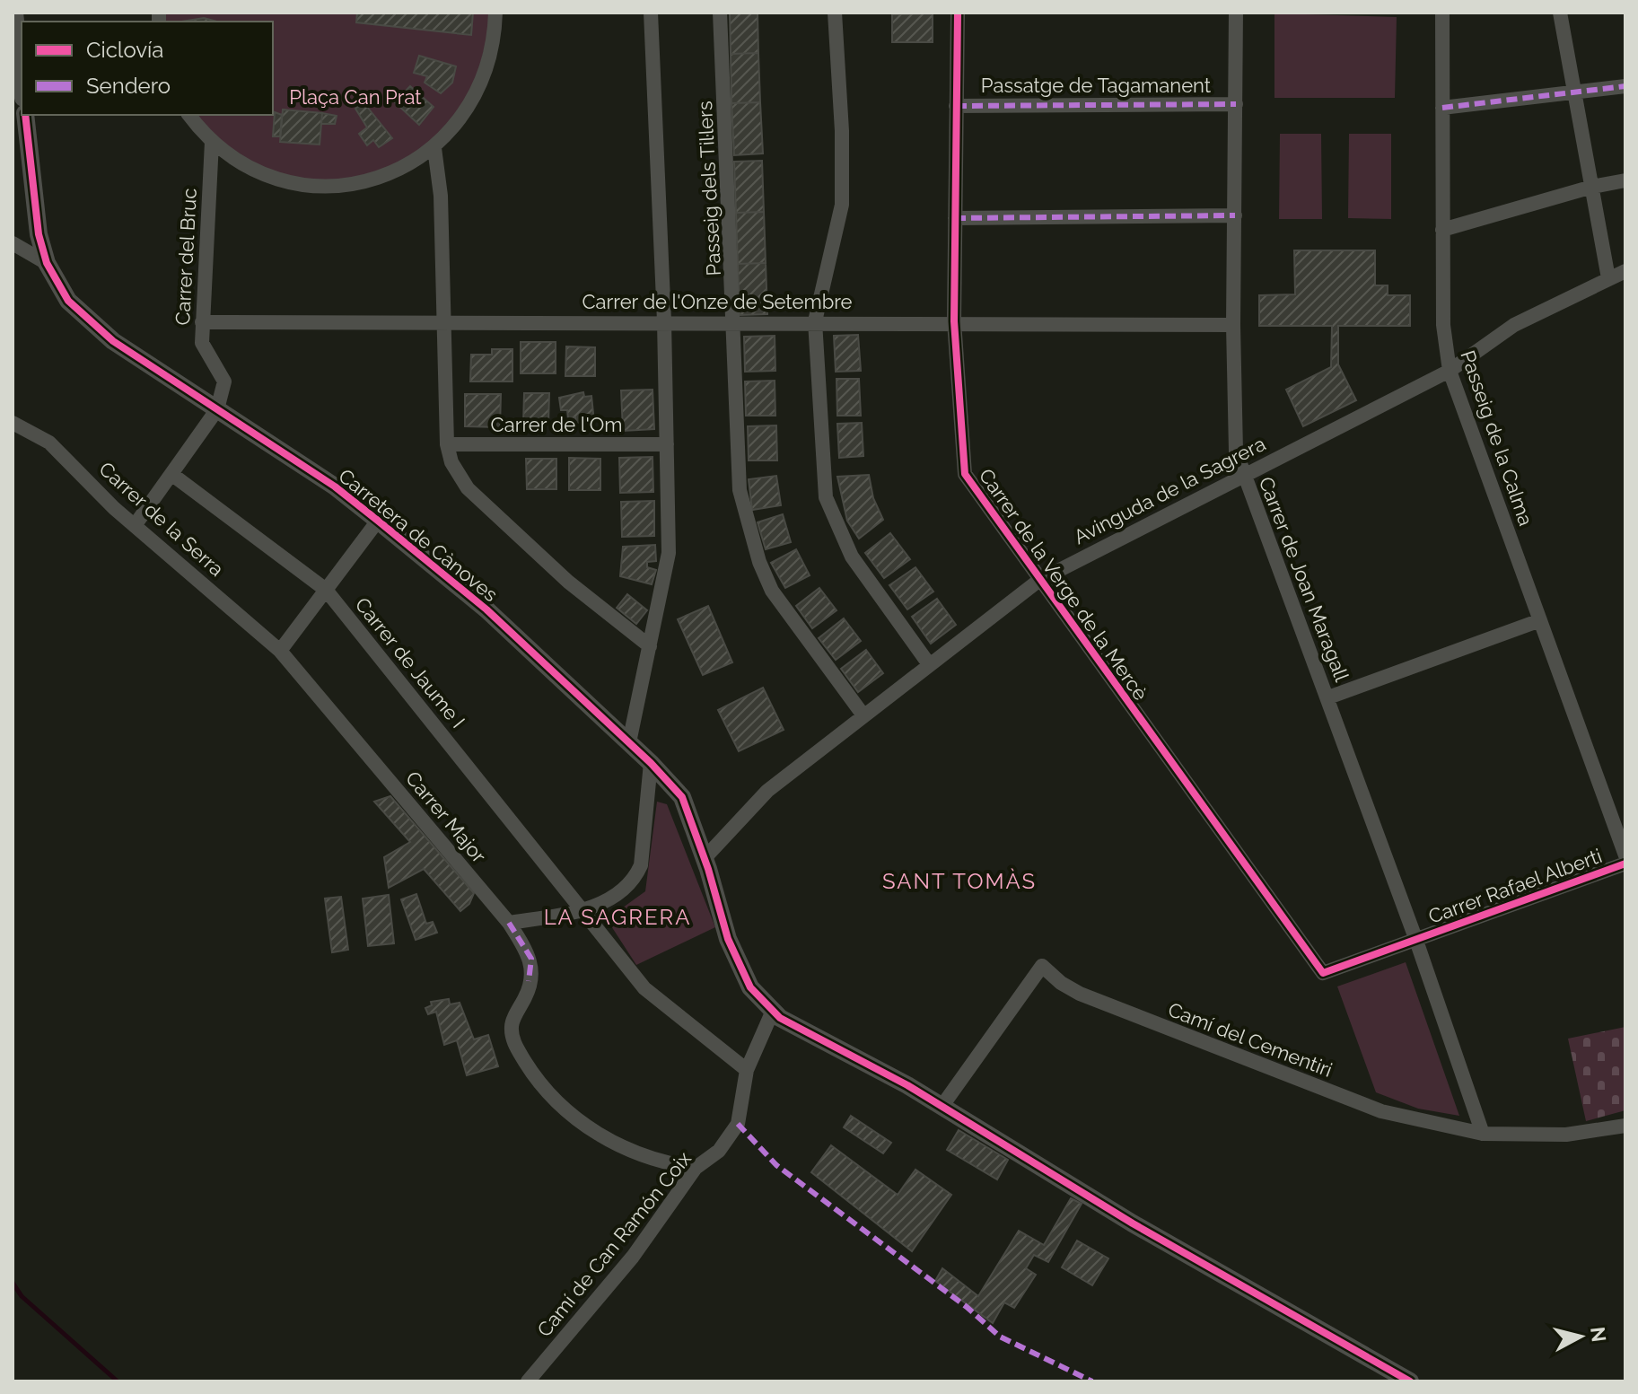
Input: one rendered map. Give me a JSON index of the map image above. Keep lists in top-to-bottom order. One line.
{"streets":{"street":["Passatge de Tagamanent","Passeig dels Til·lers","Carrer del Bruc","Carrer de l'Onze de Setembre","Carrer de l'Om","Passeig de la Calma","Avinguda de la Sagrera","Carrer de la Serra","Carretera de Cànoves","Carrer de Joan Maragall","Carrer de la Verge de la Mercè","Carrer de Jaume I","Carrer Major","Carrer Rafael Alberti","Camí del Cementiri","Camí de Can Ramón Coix"]},"crossings":[["Passatge de Tagamanent","Carrer de Joan Maragall"],["Passatge de Tagamanent","Carrer de la Verge de la Mercè"],["Passeig dels Til·lers","Carrer de l'Onze de Setembre"],["Passeig dels Til·lers","Avinguda de la Sagrera"],["Carrer del Bruc","Carrer de l'Onze de Setembre"],["Carrer del Bruc","Carretera de Cànoves"],["Carrer de l'Onze de Setembre","Carrer de Joan Maragall"],["Carrer de l'Onze de Setembre","Carrer de la Verge de la Mercè"],["Passeig de la Calma","Avinguda de la Sagrera"],["Avinguda de la Sagrera","Carretera de Cànoves"],["Avinguda de la Sagrera","Carrer de Joan Maragall"],["Avinguda de la Sagrera","Carrer de la Verge de la Mercè"],["Carrer de la Serra","Carrer Major"],["Carretera de Cànoves","Camí del Cementiri"],["Carretera de Cànoves","Camí de Can Ramón Coix"],["Carrer de Joan Maragall","Carrer de la Verge de la Mercè"],["Carrer de Joan Maragall","Carrer Rafael Alberti"],["Carrer de Joan Maragall","Camí del Cementiri"],["Carrer de la Verge de la Mercè","Carrer Rafael Alberti"],["Carrer de Jaume I","Camí de Can Ramón Coix"],["Carrer Major","Camí de Can Ramón Coix"]],"districts":["SANT TOMÀS","LA SAGRERA"],"parks":["Plaça Can Prat"],"legend":["Ciclovía","Sendero"],"north":"right"}
